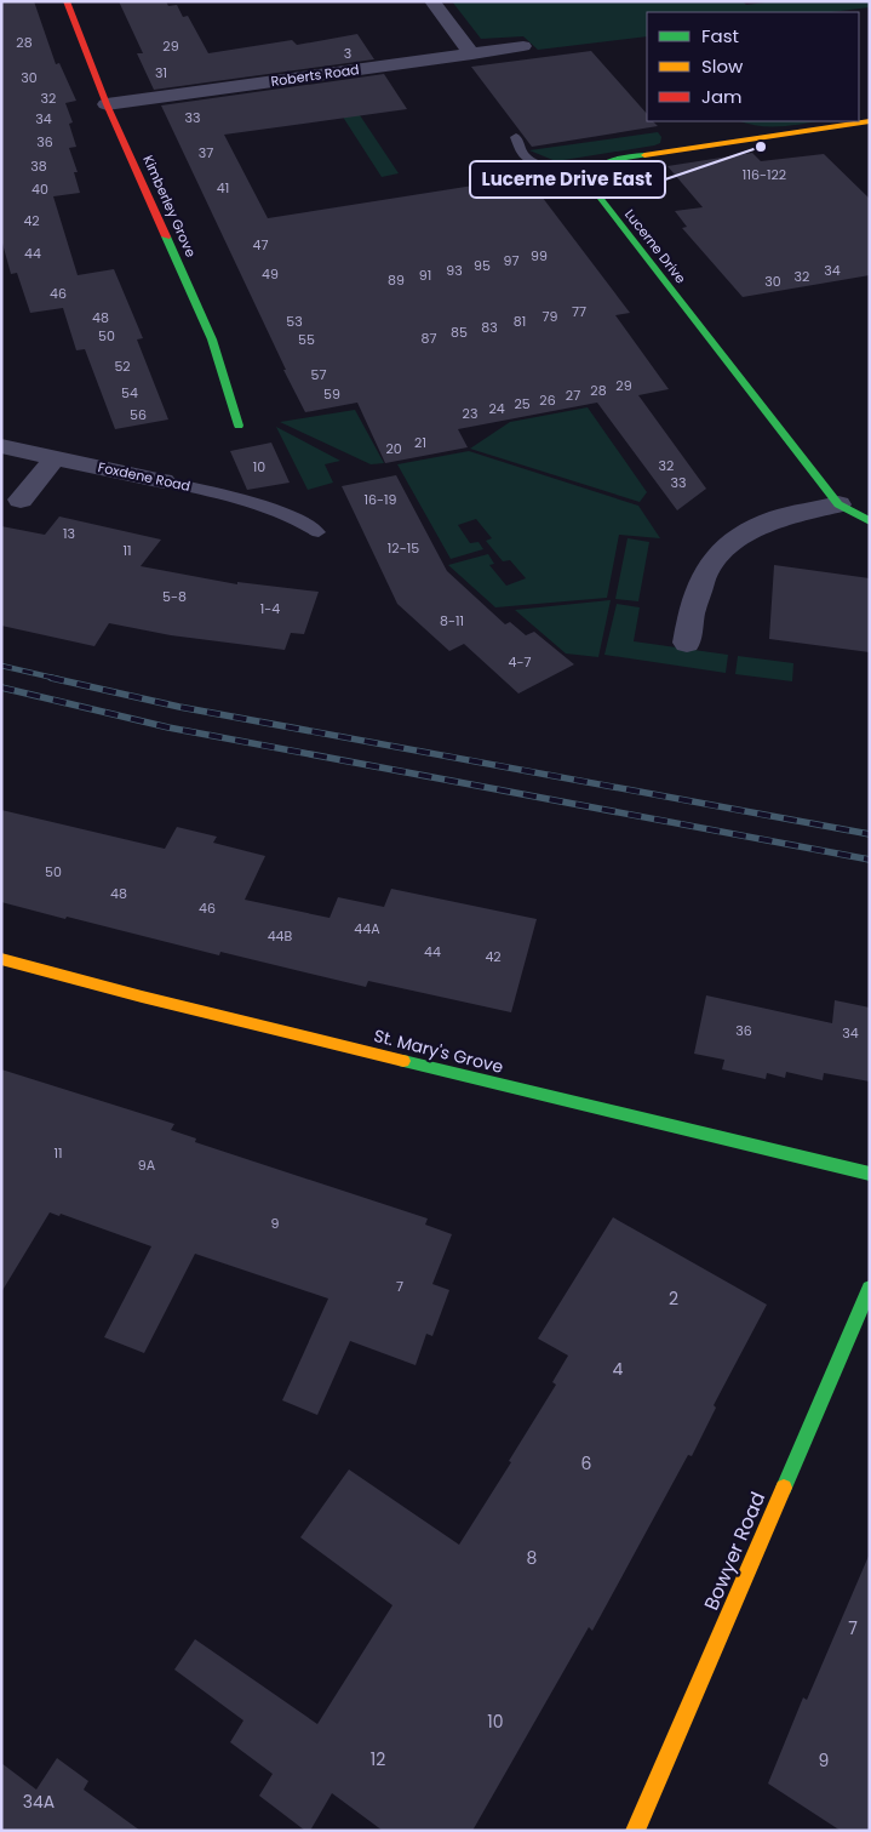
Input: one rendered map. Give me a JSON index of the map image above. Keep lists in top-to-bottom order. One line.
{"streets":{"street":["Roberts Road","Kimberley Grove","Lucerne Drive","Foxdene Road","St. Mary's Grove","Bowyer Road"]},"crossings":[["Roberts Road","Kimberley Grove"]],"places":["Lucerne Drive East"],"house_numbers":["28","29","3","31","30","32","33","34","36","37","38","116-122","41","40","42","47","44","99","97","95","93","34","49","91","32","89","30","46","77","79","48","53","81","83","85","50","87","55","52","57","29","28","54","59","27","26","25","24","23","56","21","20","32","10","33","16-19","13","12-15","11","5-8","1-4","8-11","4-7","50","48","46","44A","44B","44","42","36","34","11","9A","9","7","2","4","6","8","7","10","12","9","34A"],"legend":["Fast","Slow","Jam"]}
